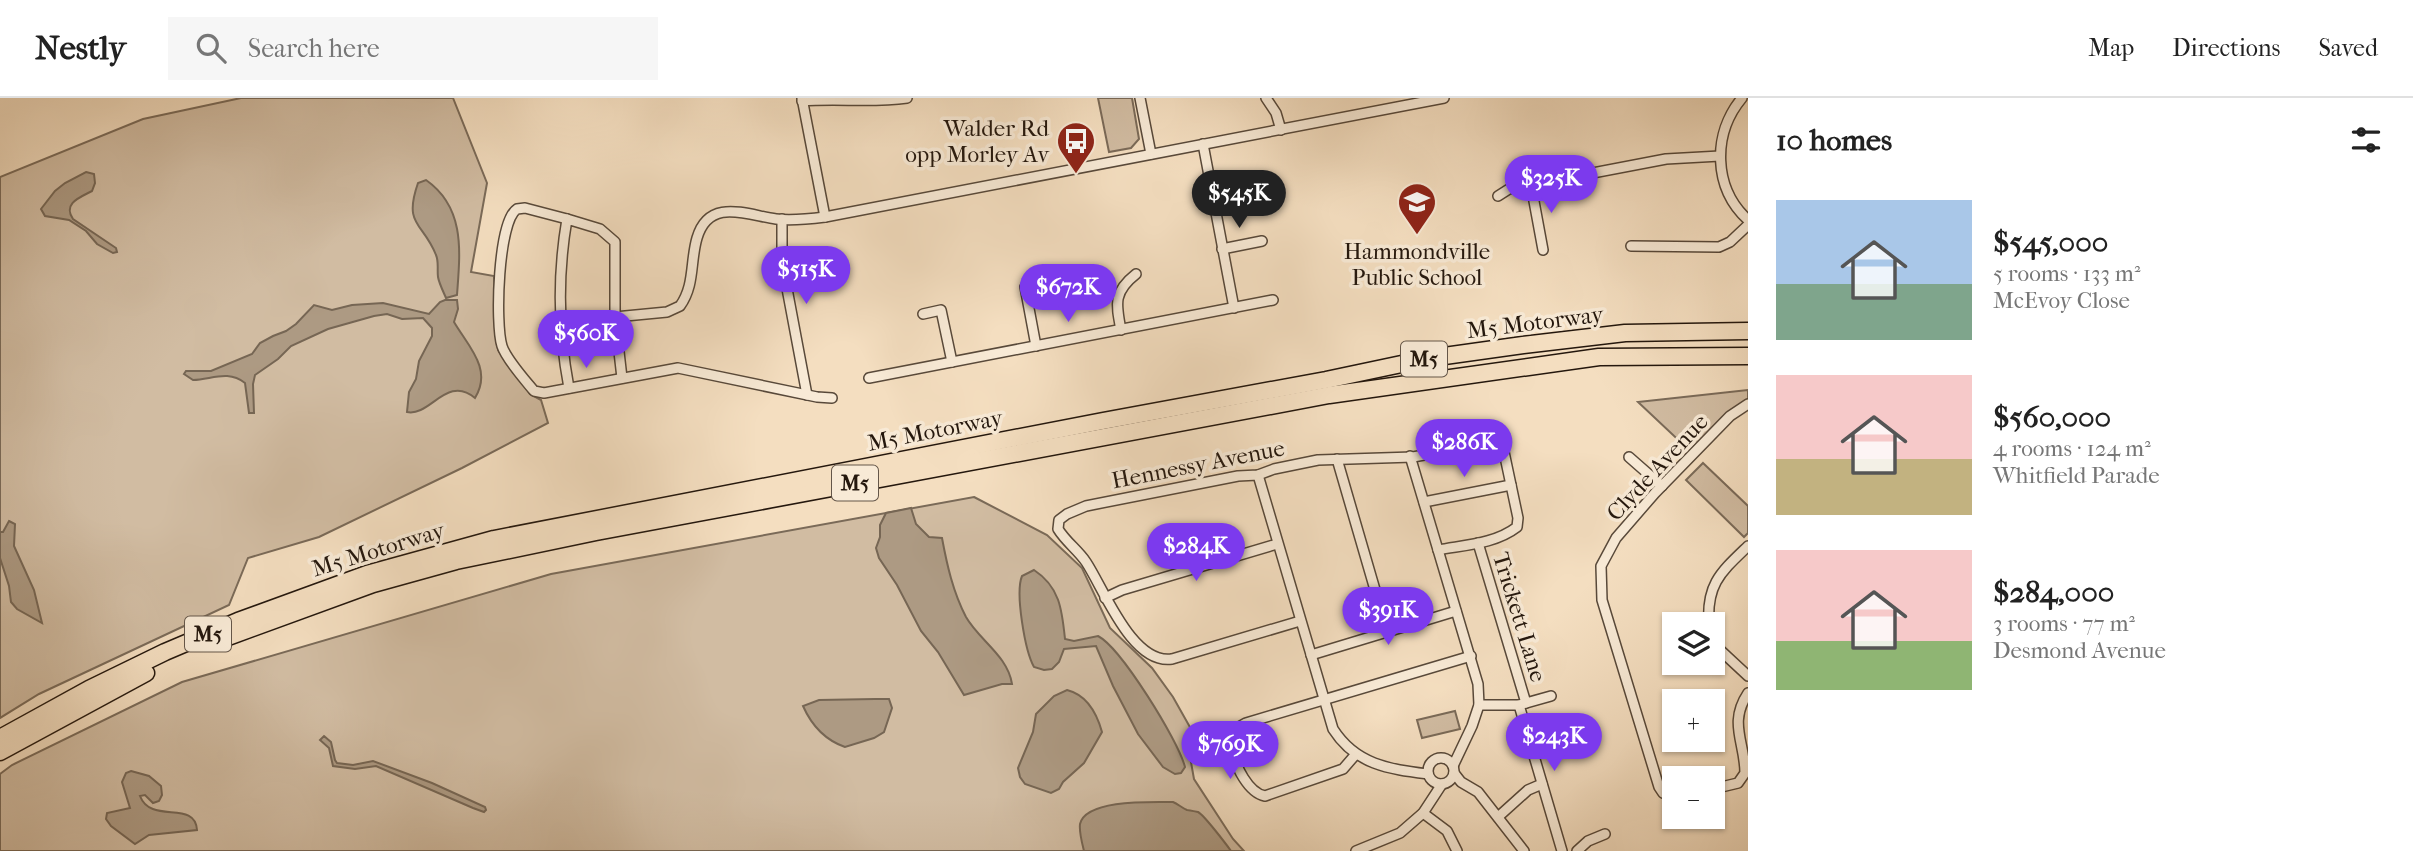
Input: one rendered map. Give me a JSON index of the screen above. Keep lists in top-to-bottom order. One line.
{"streets":{"highway":["M5 Motorway","M5"],"street":["Hennessy Avenue","Clyde Avenue","Trickett Lane"]},"crossings":[["Hennessy Avenue","Trickett Lane"]],"places":{"bus stop":["Walder Rd opp Morley Av"],"school or university":["Hammondville Public School"]},"page":{"header":"Nestly","search":"Search here","nav":["Map","Directions","Saved"],"heading":"10 homes","price":["$325K","$545K","$515K","$672K","$560K","$286K","$284K","$391K","$243K","$769K"],"list":[{"name":"$545,000","note":"5 rooms · 133 m² · McEvoy Close"},{"name":"$560,000","note":"4 rooms · 124 m² · Whitfield Parade"},{"name":"$284,000","note":"3 rooms · 77 m² · Desmond Avenue"}],"map_buttons":["+","−"]}}
